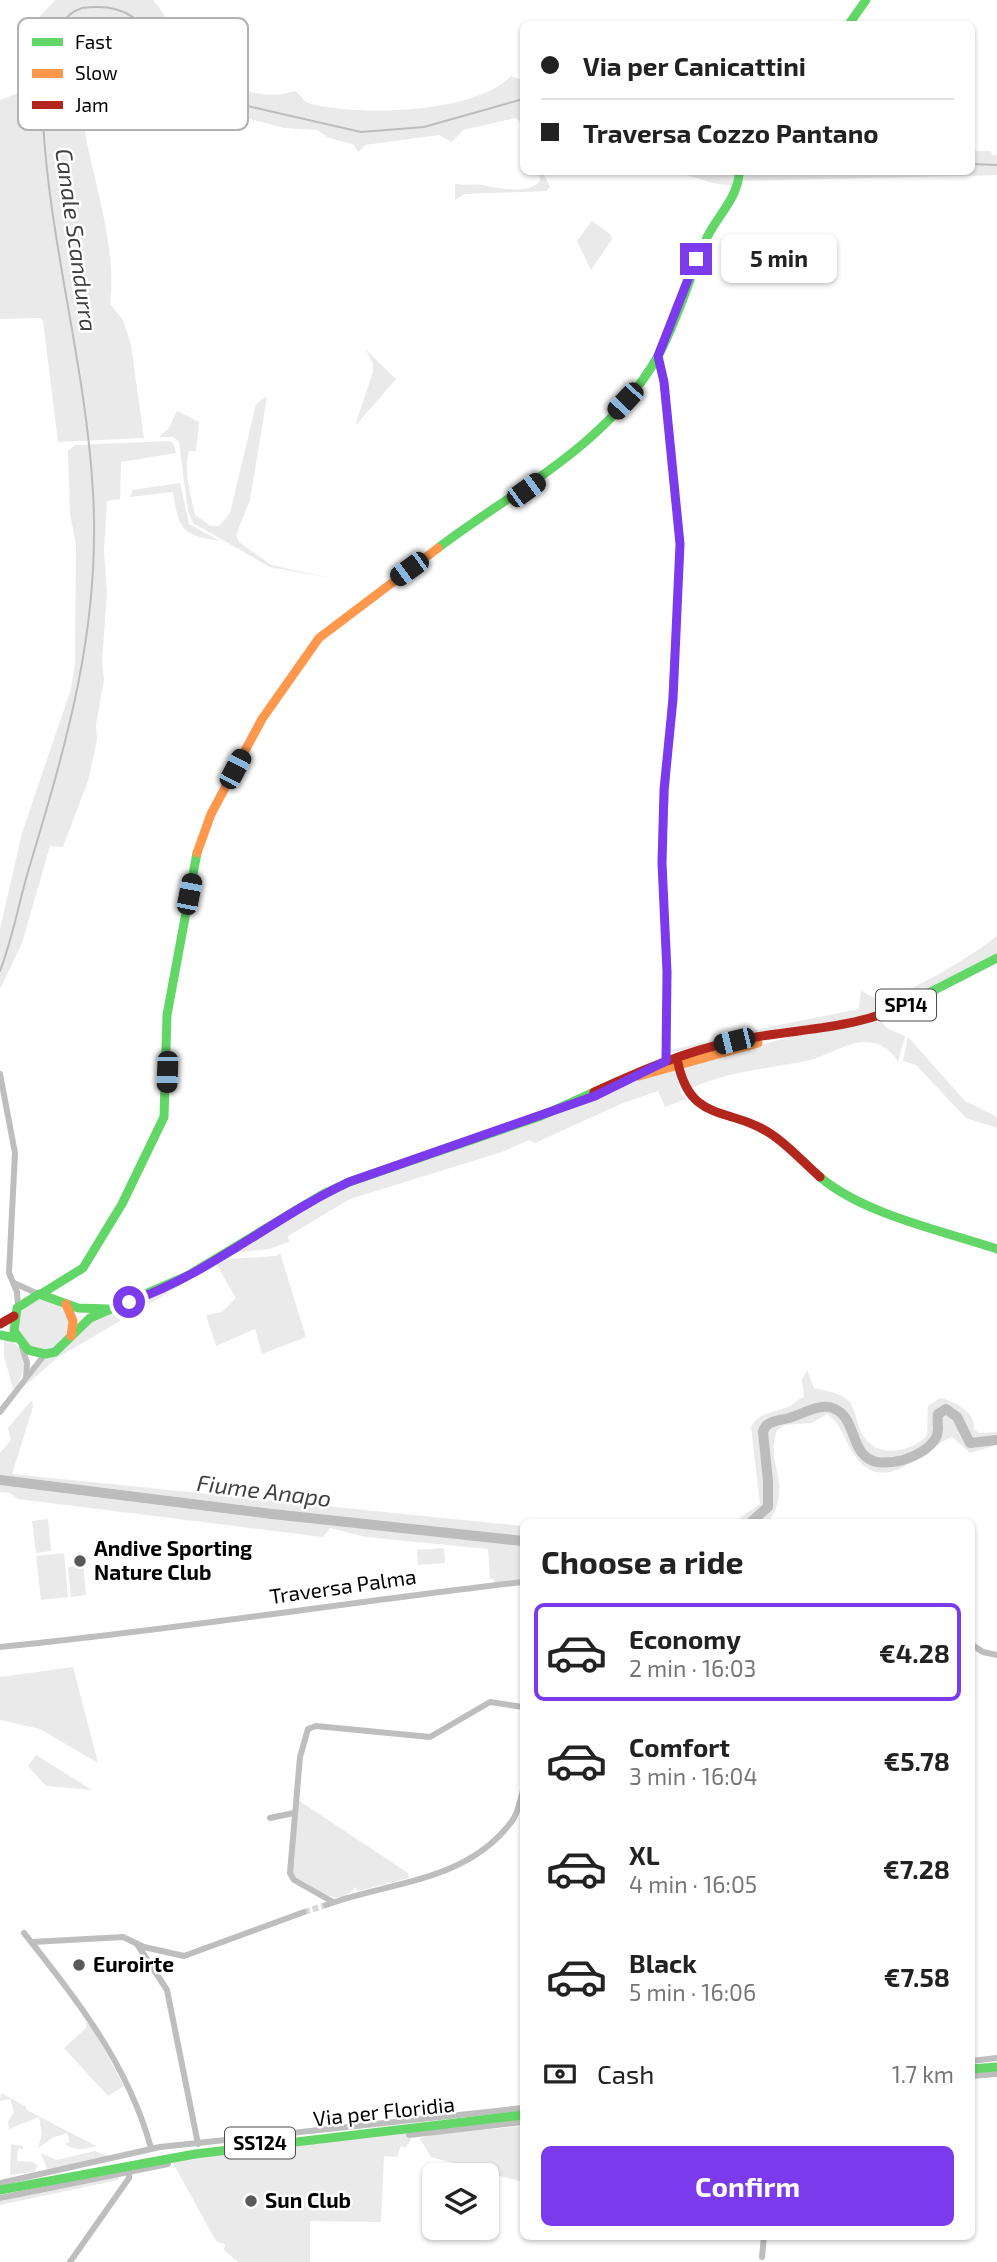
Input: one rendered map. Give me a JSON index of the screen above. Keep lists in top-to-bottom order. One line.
{"streets":{"main road":["SP14","Via per Floridia","SS124"],"street":["Traversa Palma"]},"water":["Canale Scandurra","Fiume Anapo"],"places":["Andive Sporting Nature Club","Euroirte","Sun Club"],"legend":["Fast","Slow","Jam"],"page":{"banner":["Via per Canicattini","Traversa Cozzo Pantano"],"bubble":"5 min","heading":"Choose a ride","list":[{"name":"Economy","note":"2 min · 16:03","value":"€4.28"},{"name":"Comfort","note":"3 min · 16:04","value":"€5.78"},{"name":"XL","note":"4 min · 16:05","value":"€7.28"},{"name":"Black","note":"5 min · 16:06","value":"€7.58"}],"pay":["Cash","1.7 km"],"buttons":"Confirm"}}
